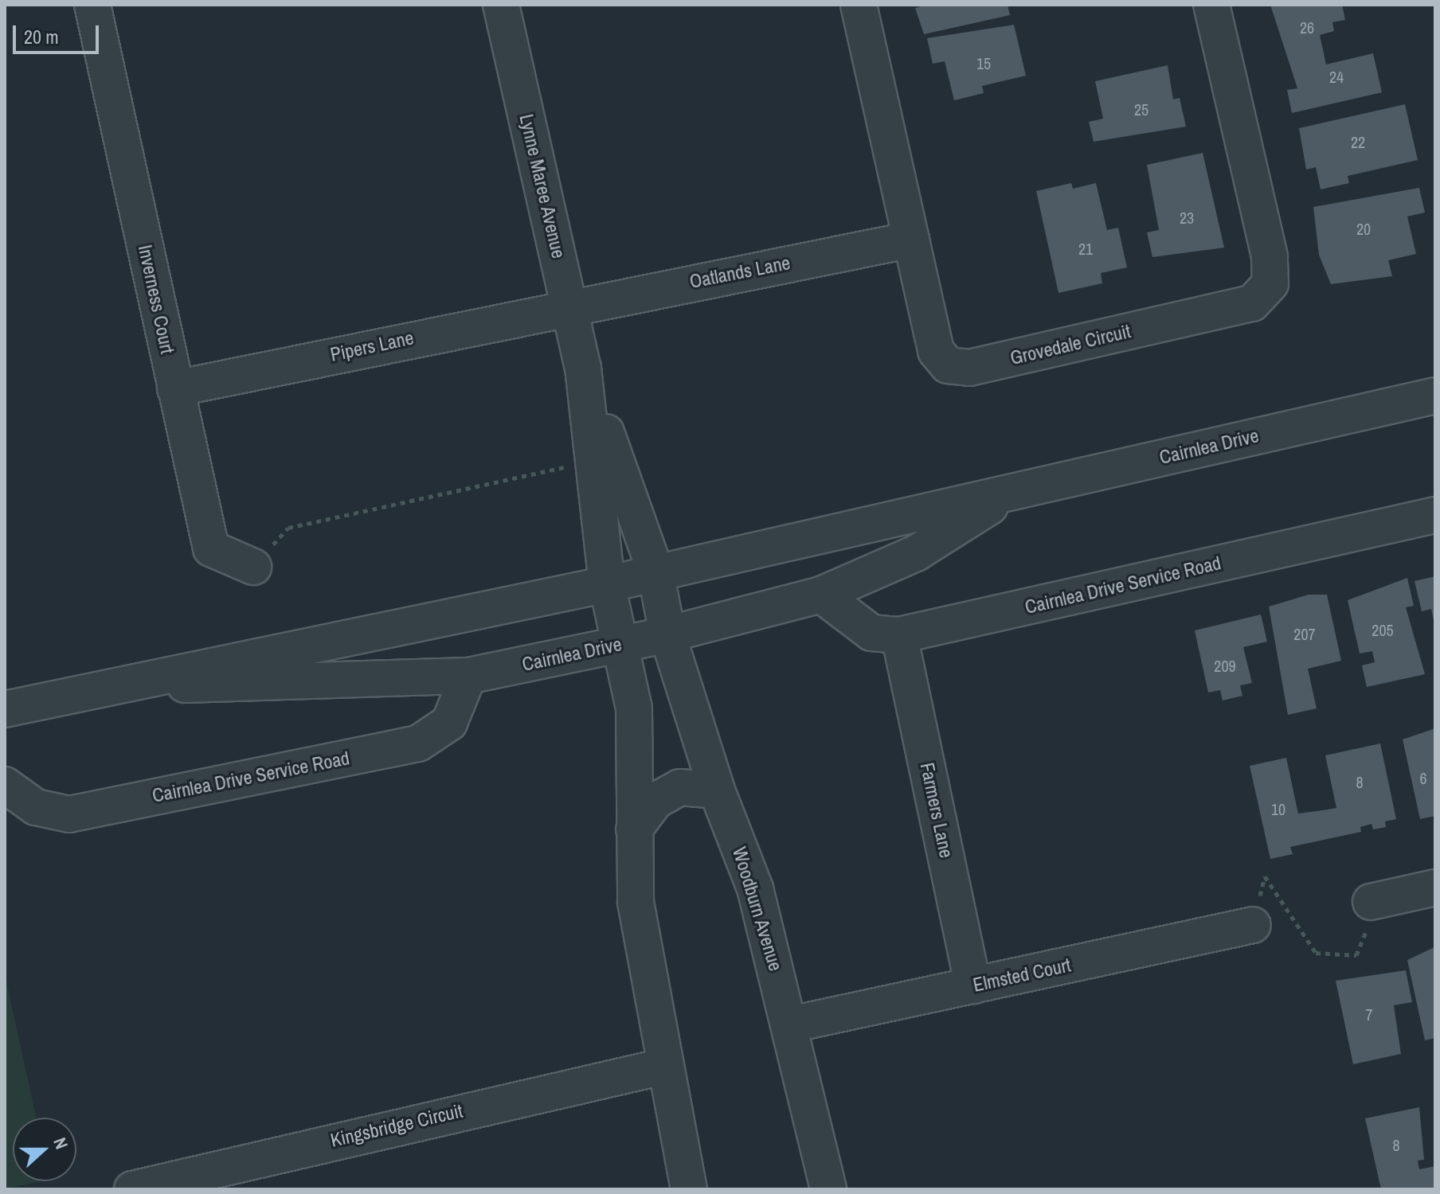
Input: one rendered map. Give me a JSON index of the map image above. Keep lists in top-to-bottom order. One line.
{"streets":{"street":["Lynne Maree Avenue","Oatlands Lane","Inverness Court","Grovedale Circuit","Pipers Lane","Cairnlea Drive","Cairnlea Drive Service Road","Farmers Lane","Woodburn Avenue","Elmsted Court","Kingsbridge Circuit"]},"crossings":[["Lynne Maree Avenue","Oatlands Lane"],["Lynne Maree Avenue","Pipers Lane"],["Lynne Maree Avenue","Cairnlea Drive"],["Lynne Maree Avenue","Woodburn Avenue"],["Oatlands Lane","Grovedale Circuit"],["Oatlands Lane","Pipers Lane"],["Inverness Court","Pipers Lane"],["Cairnlea Drive","Cairnlea Drive Service Road"],["Cairnlea Drive","Woodburn Avenue"],["Cairnlea Drive Service Road","Farmers Lane"],["Farmers Lane","Elmsted Court"],["Woodburn Avenue","Elmsted Court"]],"house_numbers":["26","15","24","25","22","23","20","21","205","207","209","6","8","10","7","8"],"scale_bar":"20 m","north":"right"}
